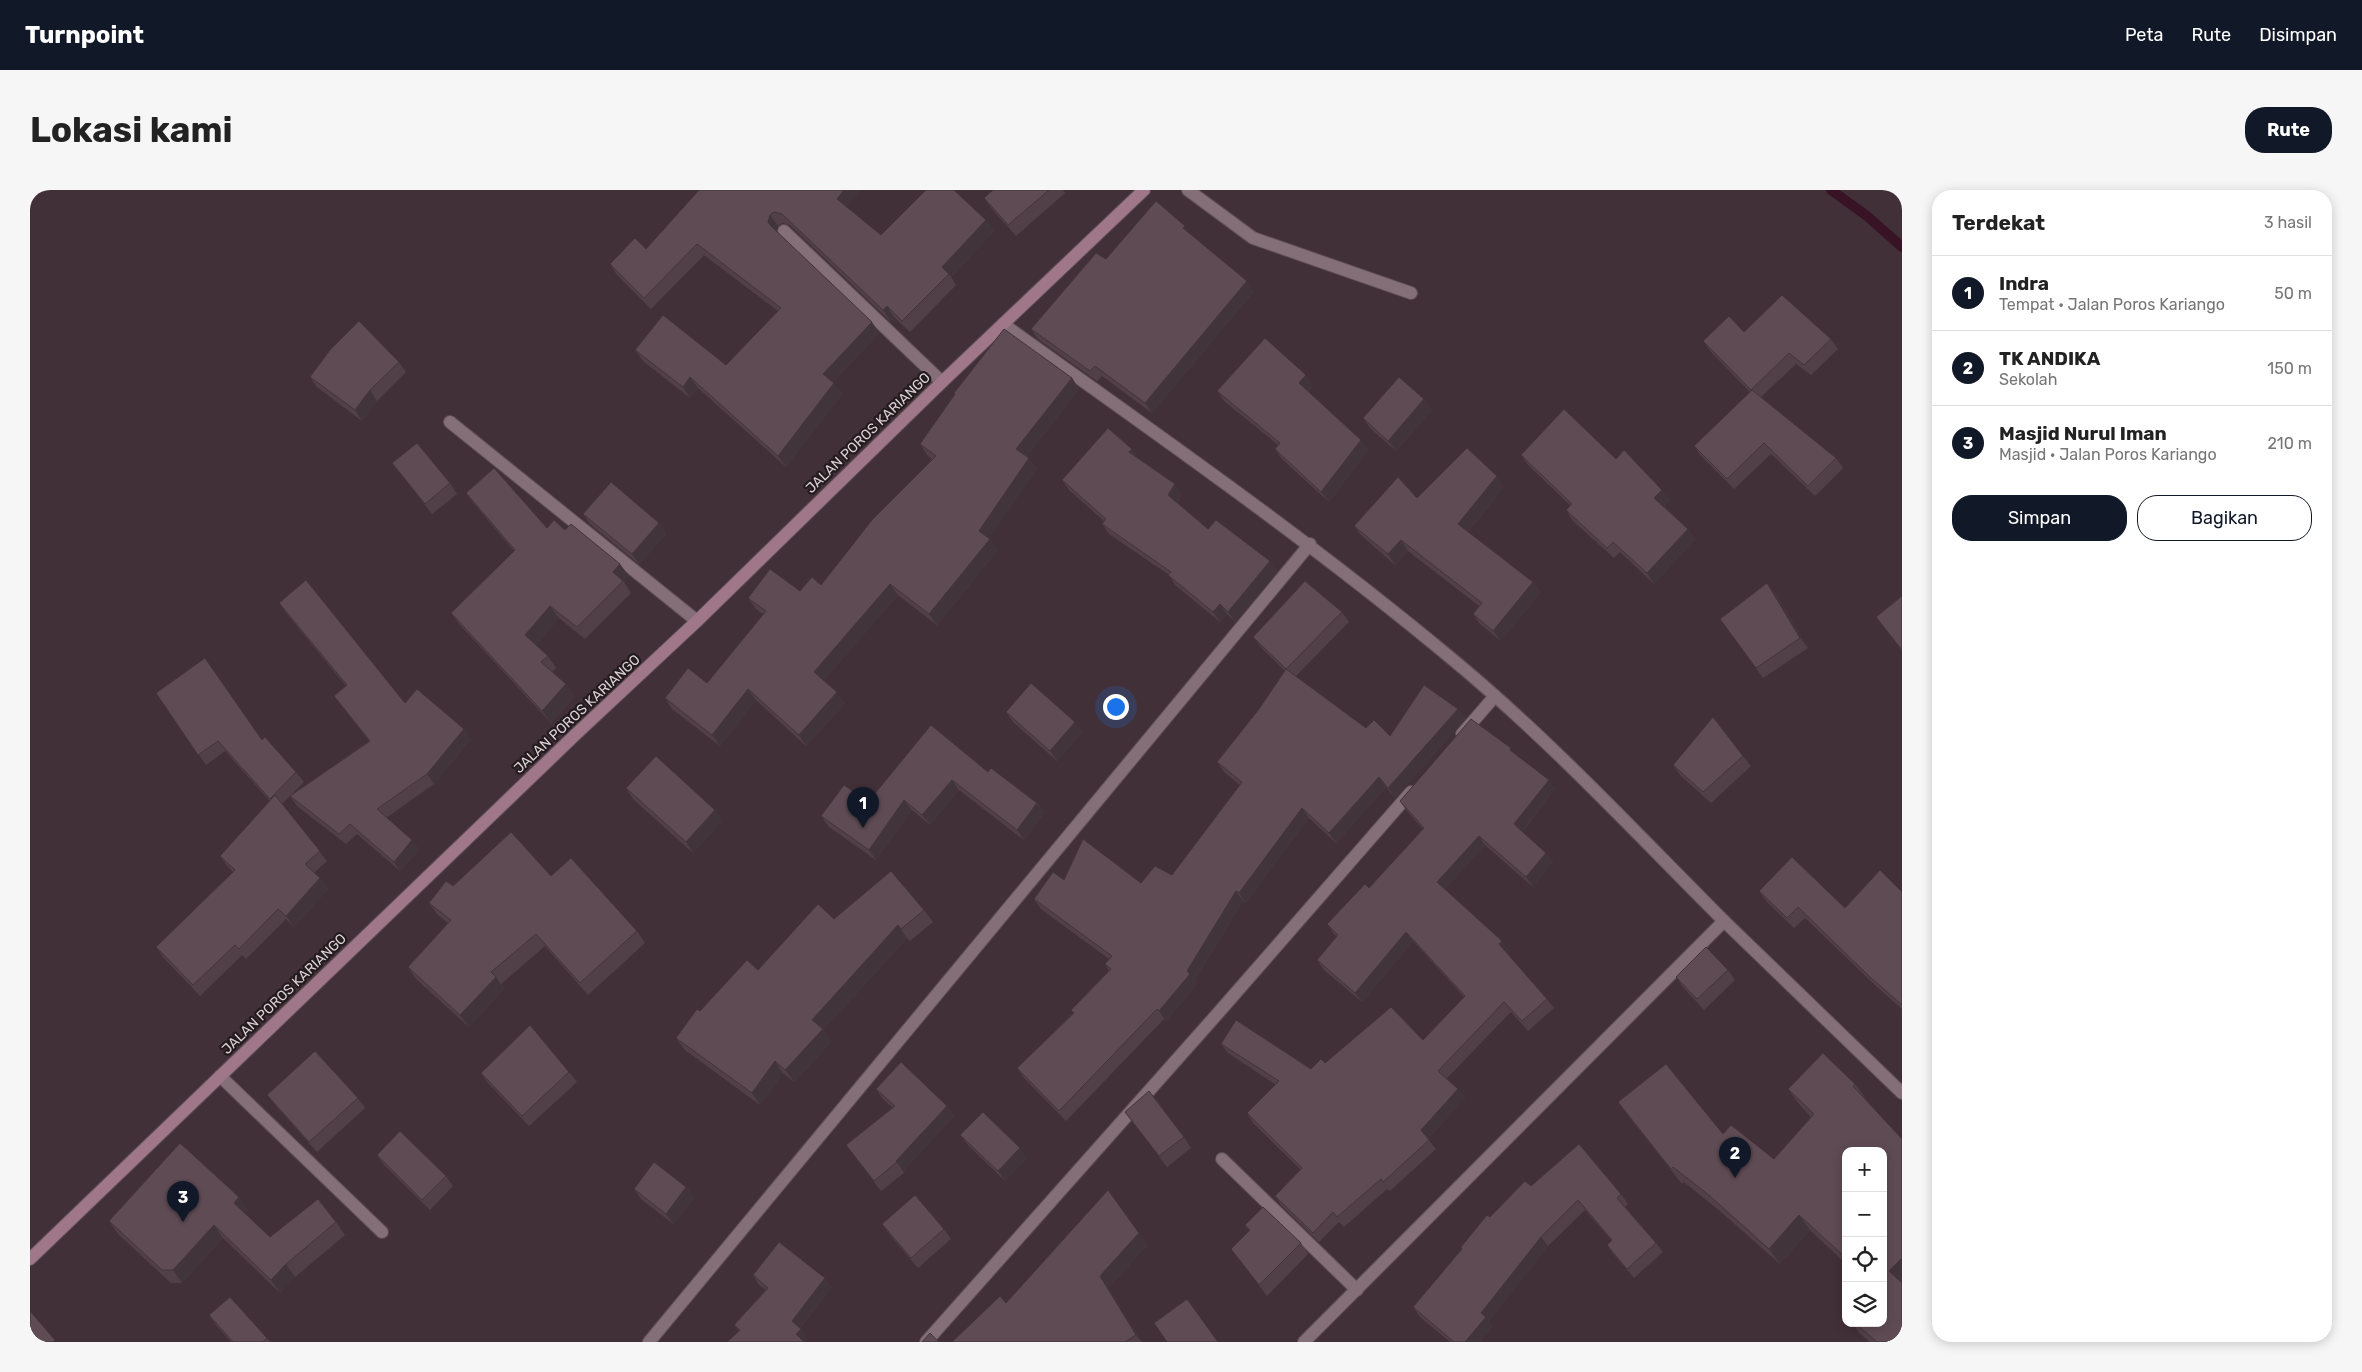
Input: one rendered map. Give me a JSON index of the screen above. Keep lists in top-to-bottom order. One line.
{"streets":{"main road":["JALAN POROS KARIANGO"]},"page":{"header":"Turnpoint","nav":["Peta","Rute","Disimpan"],"buttons":["Rute",["Simpan","Bagikan"]],"title":"Lokasi kami","heading":["Terdekat","3 hasil"],"list":[{"mark":"1","name":"Indra","note":"Tempat · Jalan Poros Kariango","value":"50 m"},{"mark":"2","name":"TK ANDIKA","note":"Sekolah","value":"150 m"},{"mark":"3","name":"Masjid Nurul Iman","note":"Masjid · Jalan Poros Kariango","value":"210 m"}],"pins":["1","2","3"],"map_buttons":["+","−"]}}
